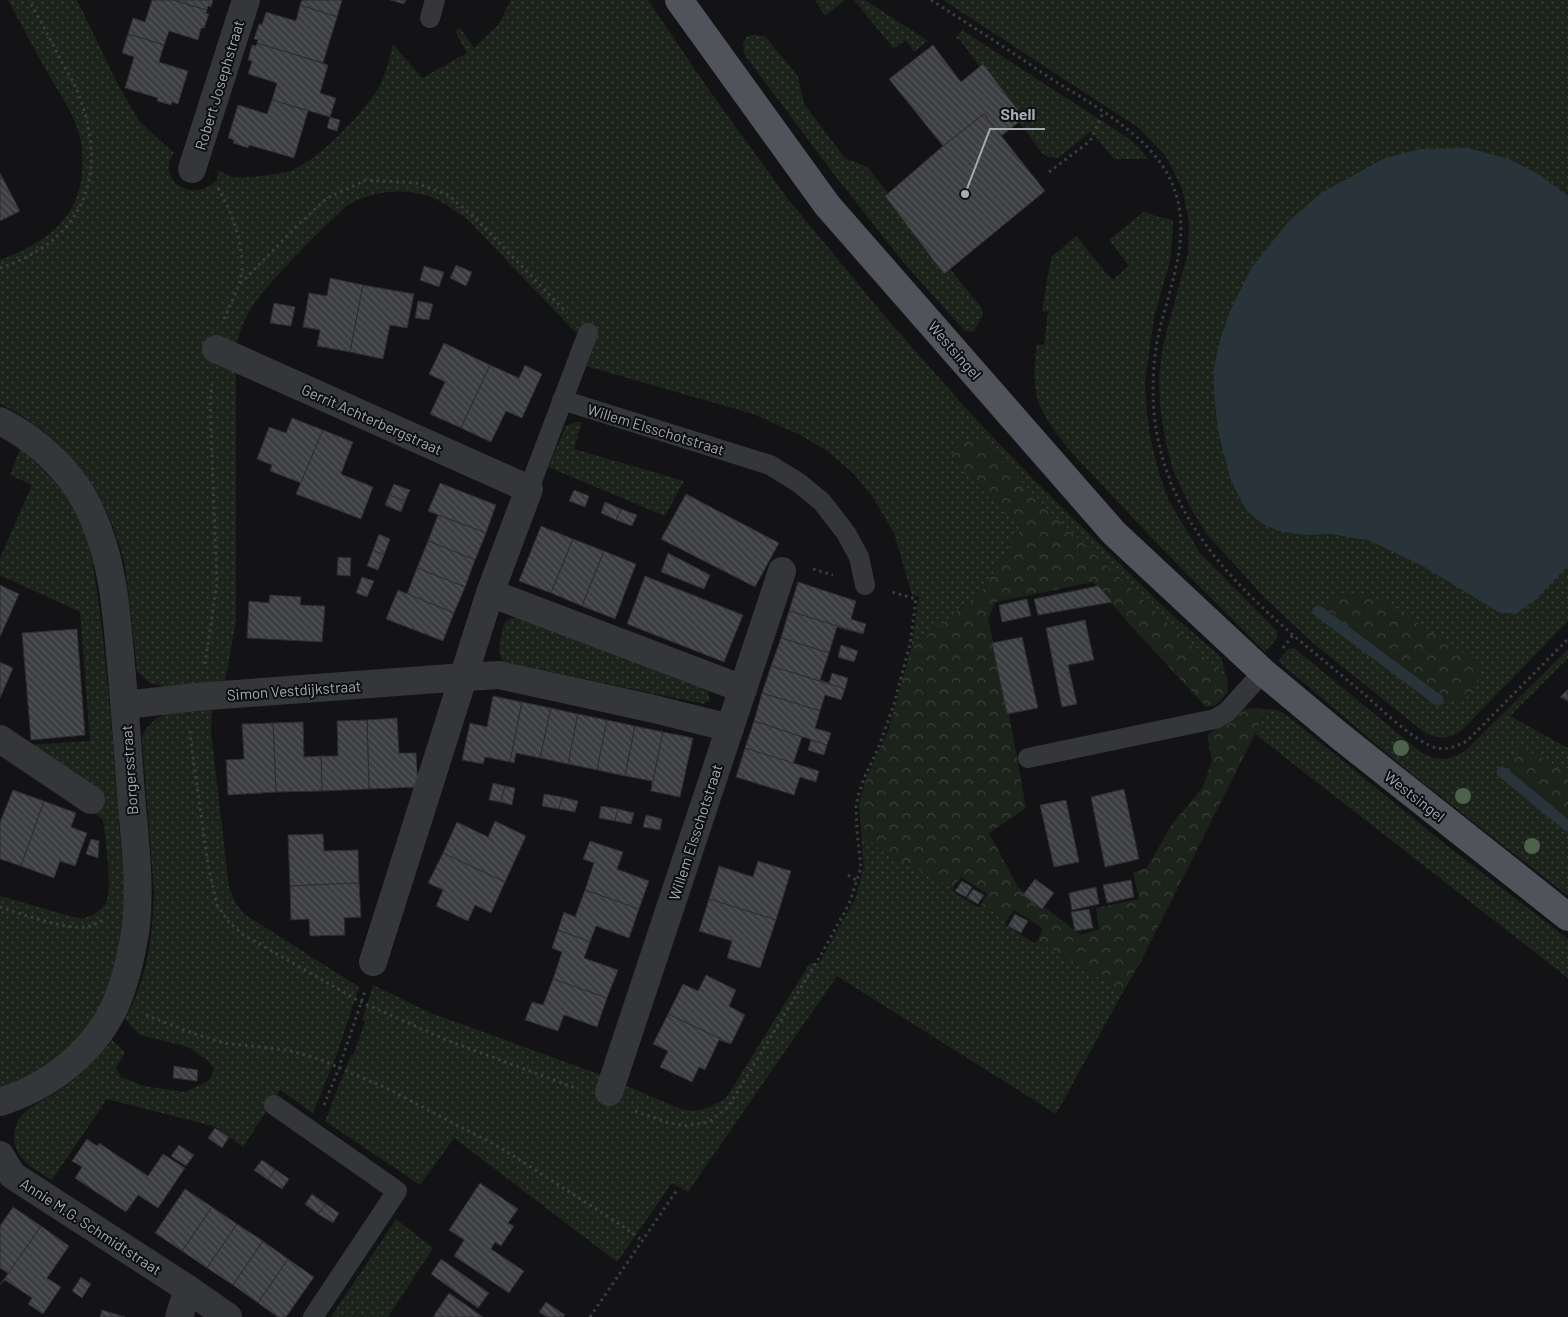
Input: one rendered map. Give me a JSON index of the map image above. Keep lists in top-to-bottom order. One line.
{"streets":{"main road":["Westsingel"],"street":["Robert Josephstraat","Gerrit Achterbergstraat","Willem Elsschotstraat","Simon Vestdijkstraat","Borgersstraat","Annie M.G. Schmidtstraat"]},"crossings":[["Willem Elsschotstraat","Simon Vestdijkstraat"],["Simon Vestdijkstraat","Borgersstraat"]],"places":["Shell"]}
